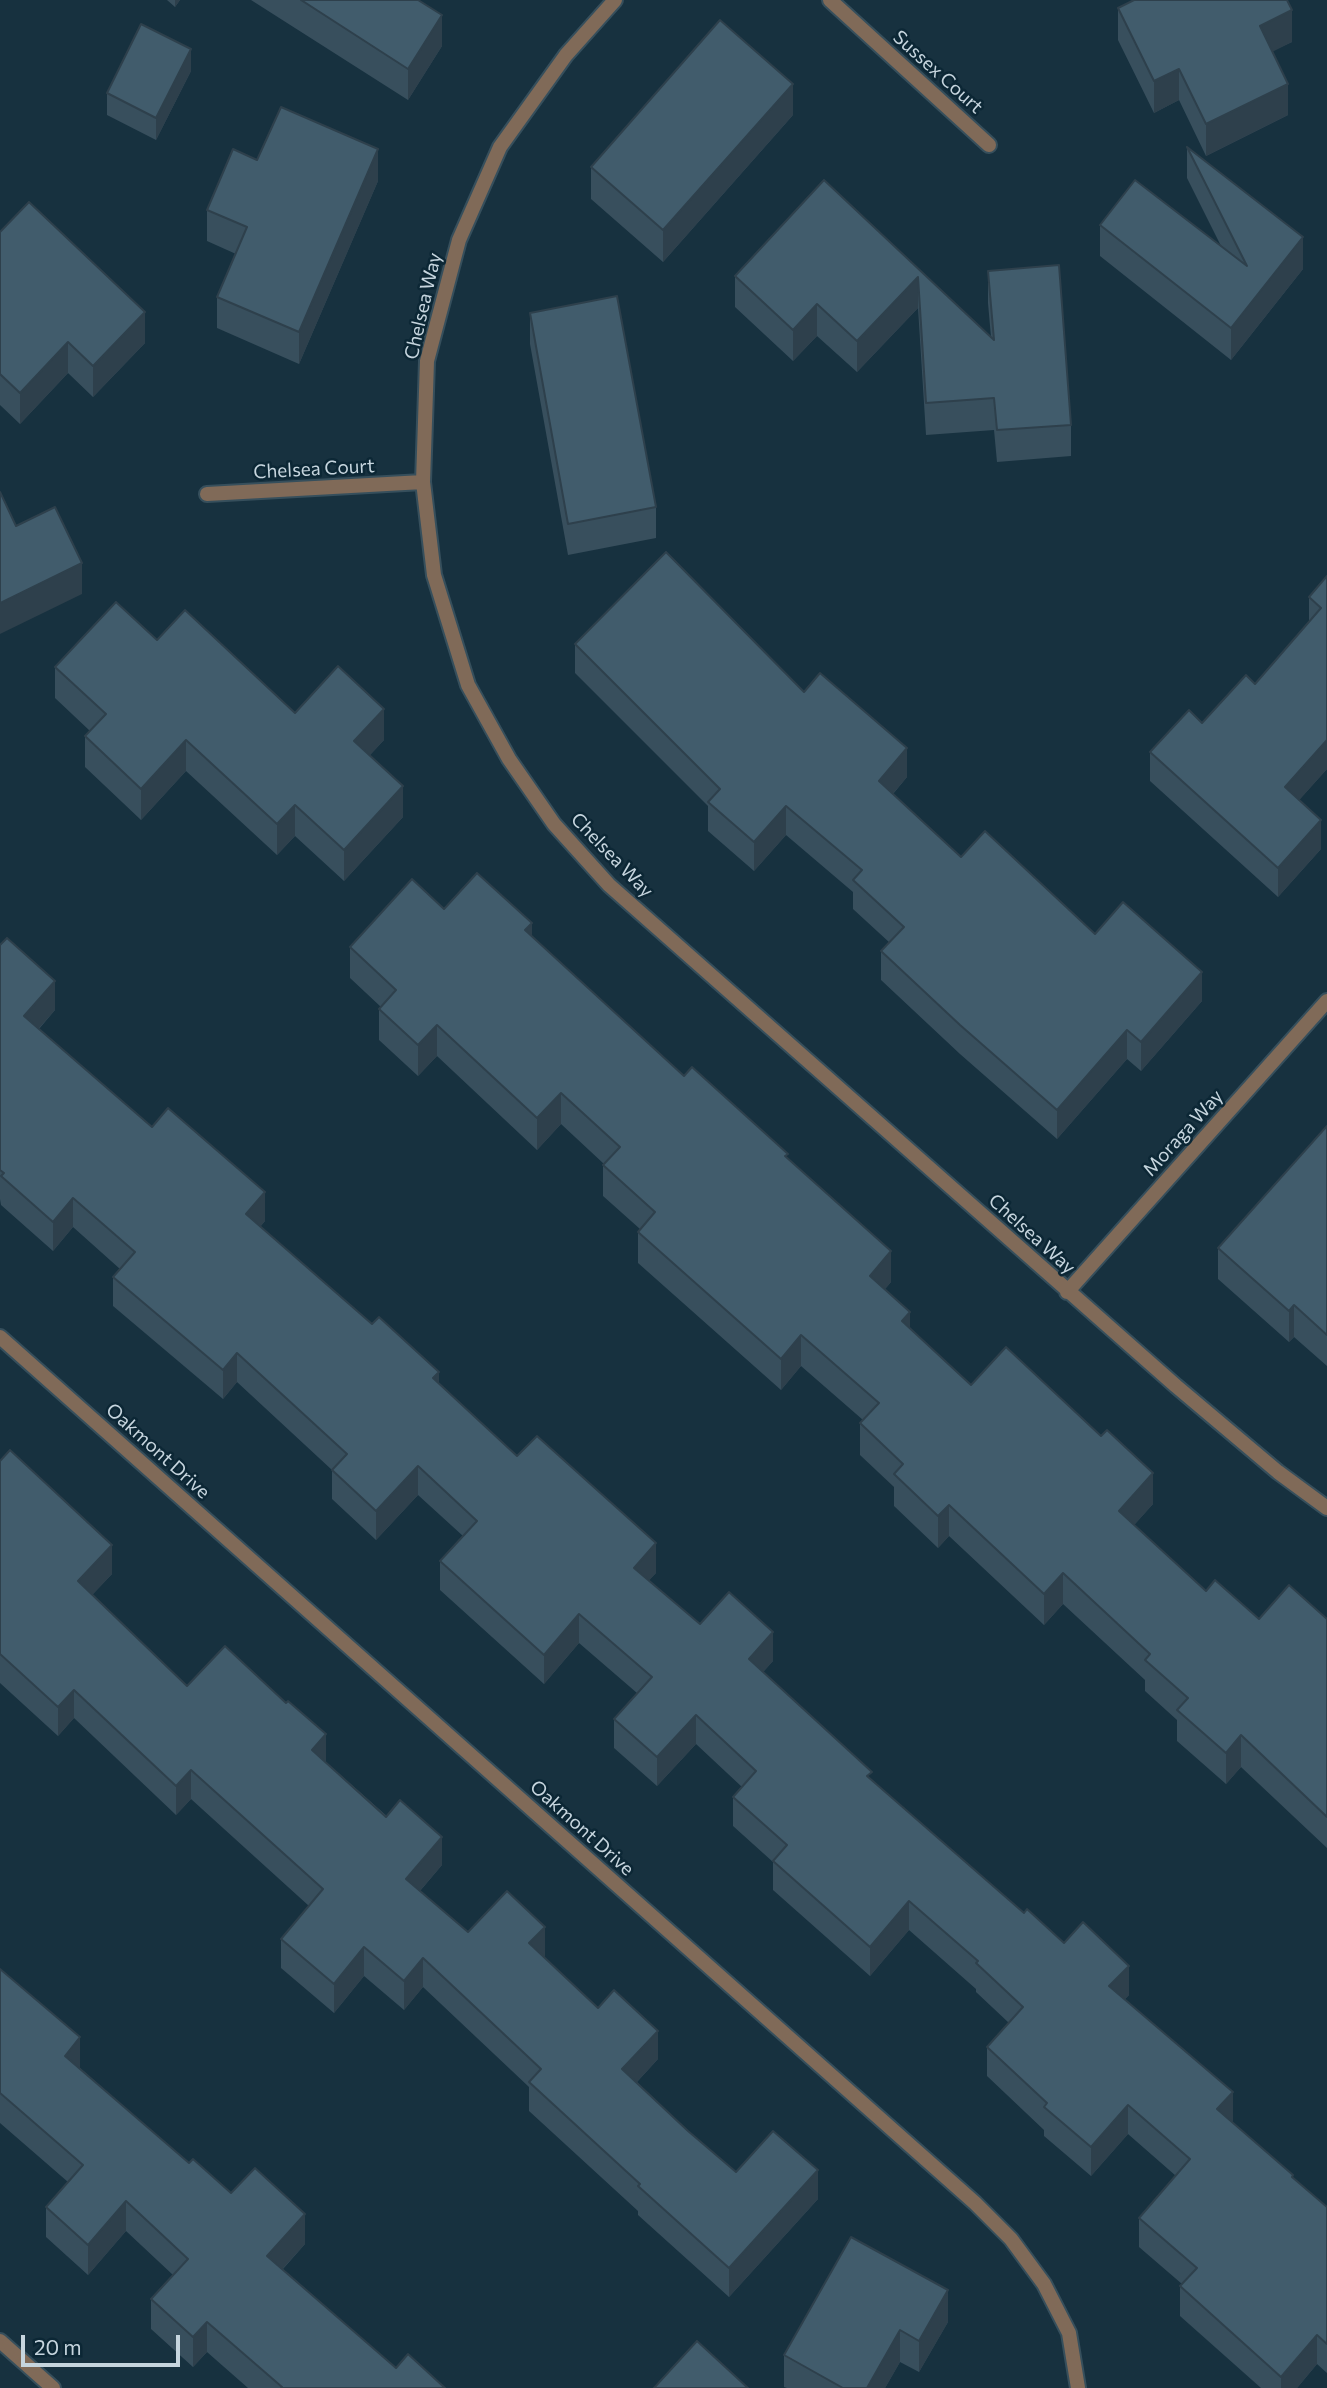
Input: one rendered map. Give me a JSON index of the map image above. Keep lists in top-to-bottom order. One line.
{"streets":{"street":["Sussex Court","Chelsea Way","Chelsea Court","Moraga Way","Oakmont Drive"]},"crossings":[["Chelsea Way","Chelsea Court"],["Chelsea Way","Moraga Way"]],"scale_bar":"20 m"}
